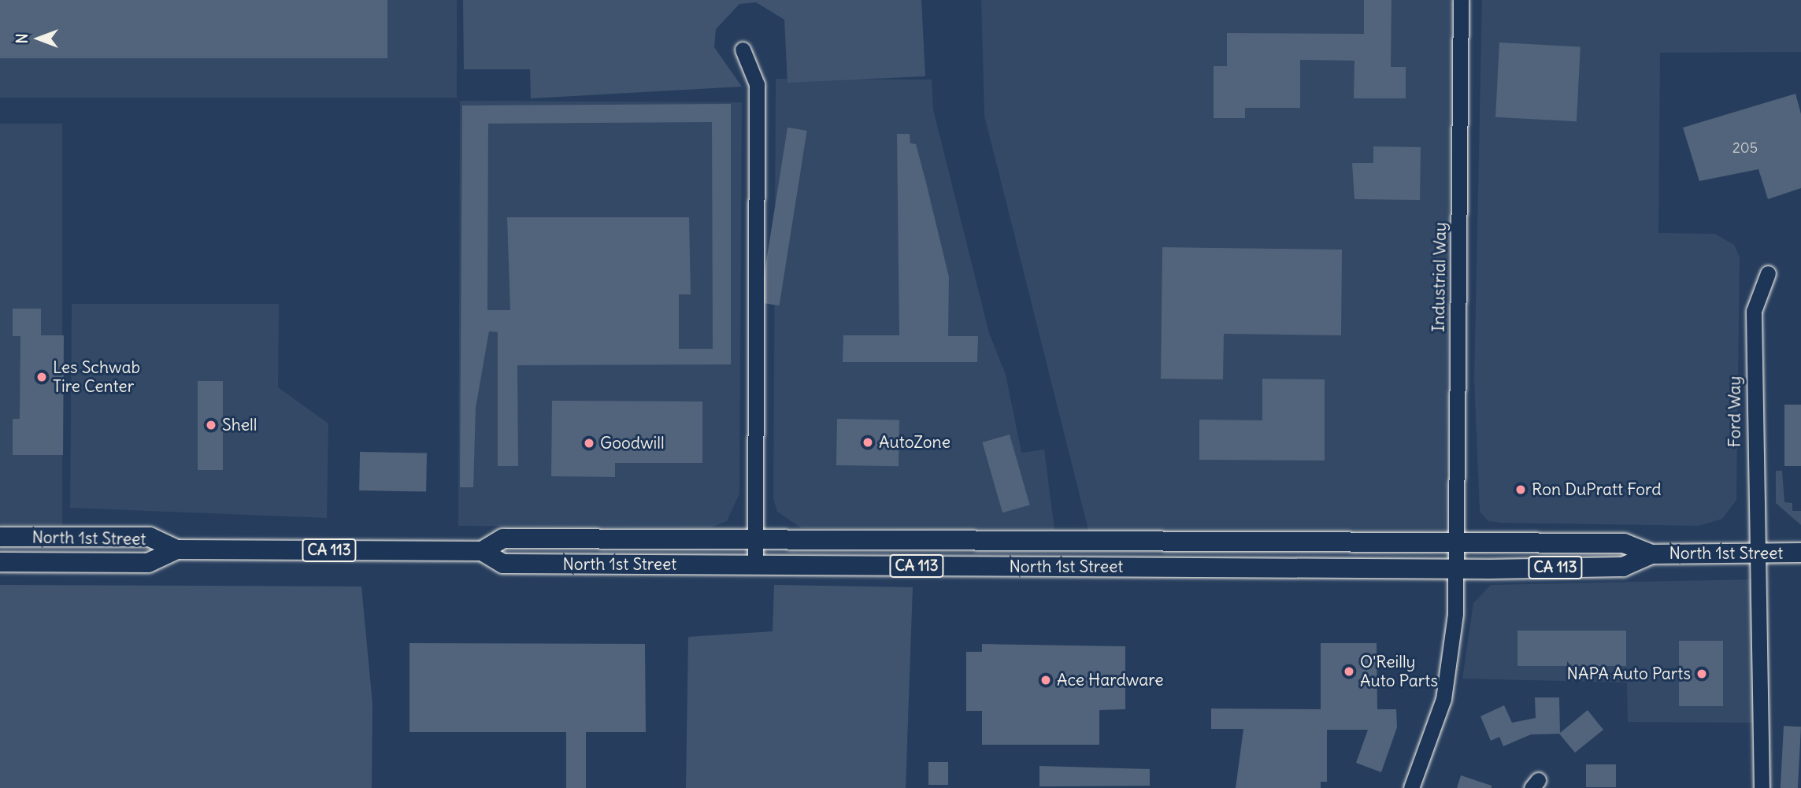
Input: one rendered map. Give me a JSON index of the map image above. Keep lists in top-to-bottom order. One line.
{"streets":{"main road":["North 1st Street","CA 113"],"street":["Industrial Way","Ford Way"]},"crossings":[["Industrial Way","North 1st Street"],["Ford Way","North 1st Street"]],"places":["Les Schwab Tire Center","Shell","AutoZone","Goodwill","Ron DuPratt Ford","O'Reilly Auto Parts","NAPA Auto Parts","Ace Hardware"],"house_numbers":["205"],"north":"left"}
